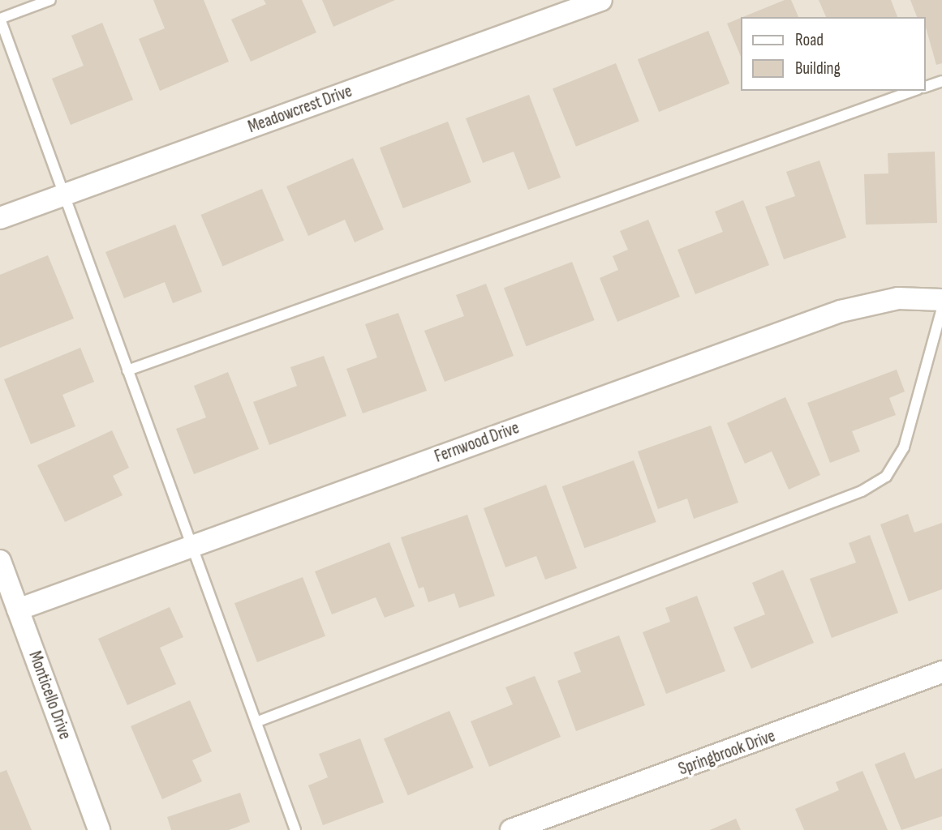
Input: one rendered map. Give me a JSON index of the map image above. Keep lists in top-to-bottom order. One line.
{"streets":{"street":["Meadowcrest Drive","Fernwood Drive","Monticello Drive","Springbrook Drive"]},"crossings":[["Fernwood Drive","Monticello Drive"]],"legend":["Road","Building"]}
